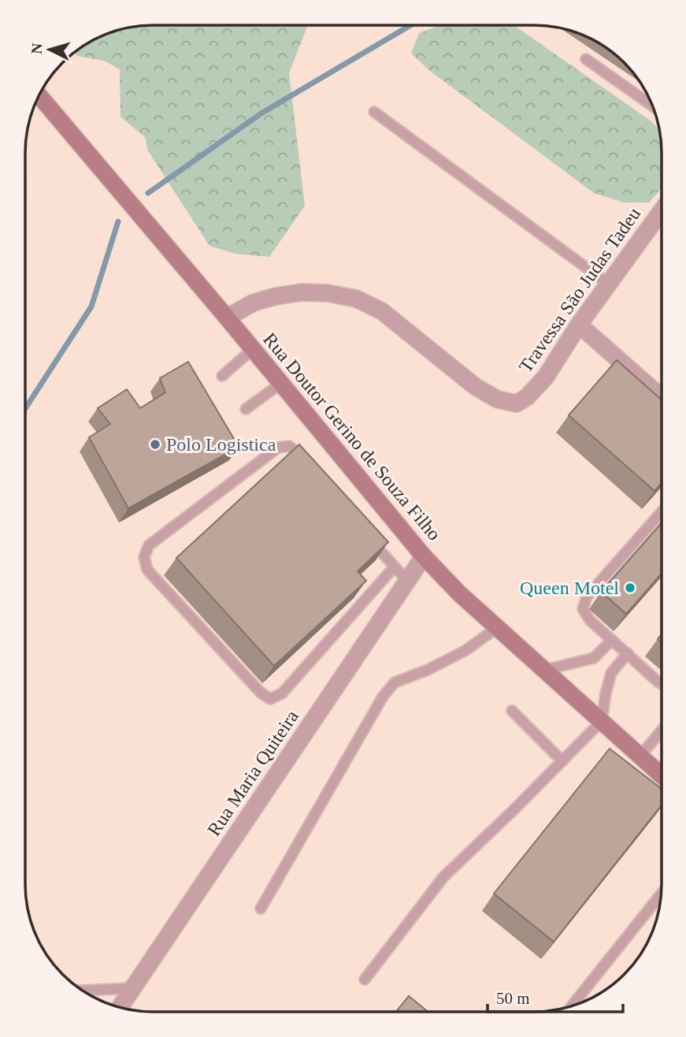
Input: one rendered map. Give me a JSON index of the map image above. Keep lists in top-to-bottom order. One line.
{"streets":{"main road":["Rua Doutor Gerino de Souza Filho"],"street":["Travessa São Judas Tadeu","Rua Maria Quiteira"]},"crossings":[["Travessa São Judas Tadeu","Rua Doutor Gerino de Souza Filho"],["Rua Doutor Gerino de Souza Filho","Rua Maria Quiteira"]],"places":["Polo Logistica","Queen Motel"],"scale_bar":"50 m","north":"left"}
